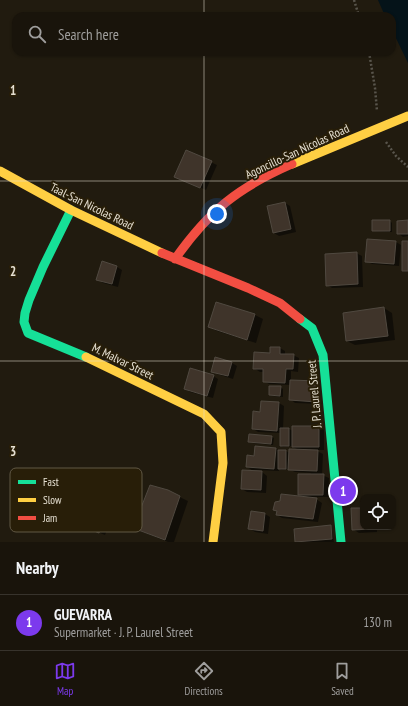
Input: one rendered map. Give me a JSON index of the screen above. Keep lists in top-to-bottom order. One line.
{"streets":{"main road":["Agoncillo-San Nicolas Road","Taal-San Nicolas Road","M. Malvar Street","J. P. Laurel Street"]},"crossings":[["Agoncillo-San Nicolas Road","Taal-San Nicolas Road"],["Agoncillo-San Nicolas Road","J. P. Laurel Street"],["Taal-San Nicolas Road","M. Malvar Street"],["Taal-San Nicolas Road","J. P. Laurel Street"]],"legend":["Fast","Slow","Jam"],"page":{"search":"Search here","pins":"1","heading":"Nearby","list":[{"mark":"1","name":"GUEVARRA","note":"Supermarket · J. P. Laurel Street","value":"130 m"}],"nav":["Map","Directions","Saved"]},"grid":{"rows":["1","2","3"]}}
